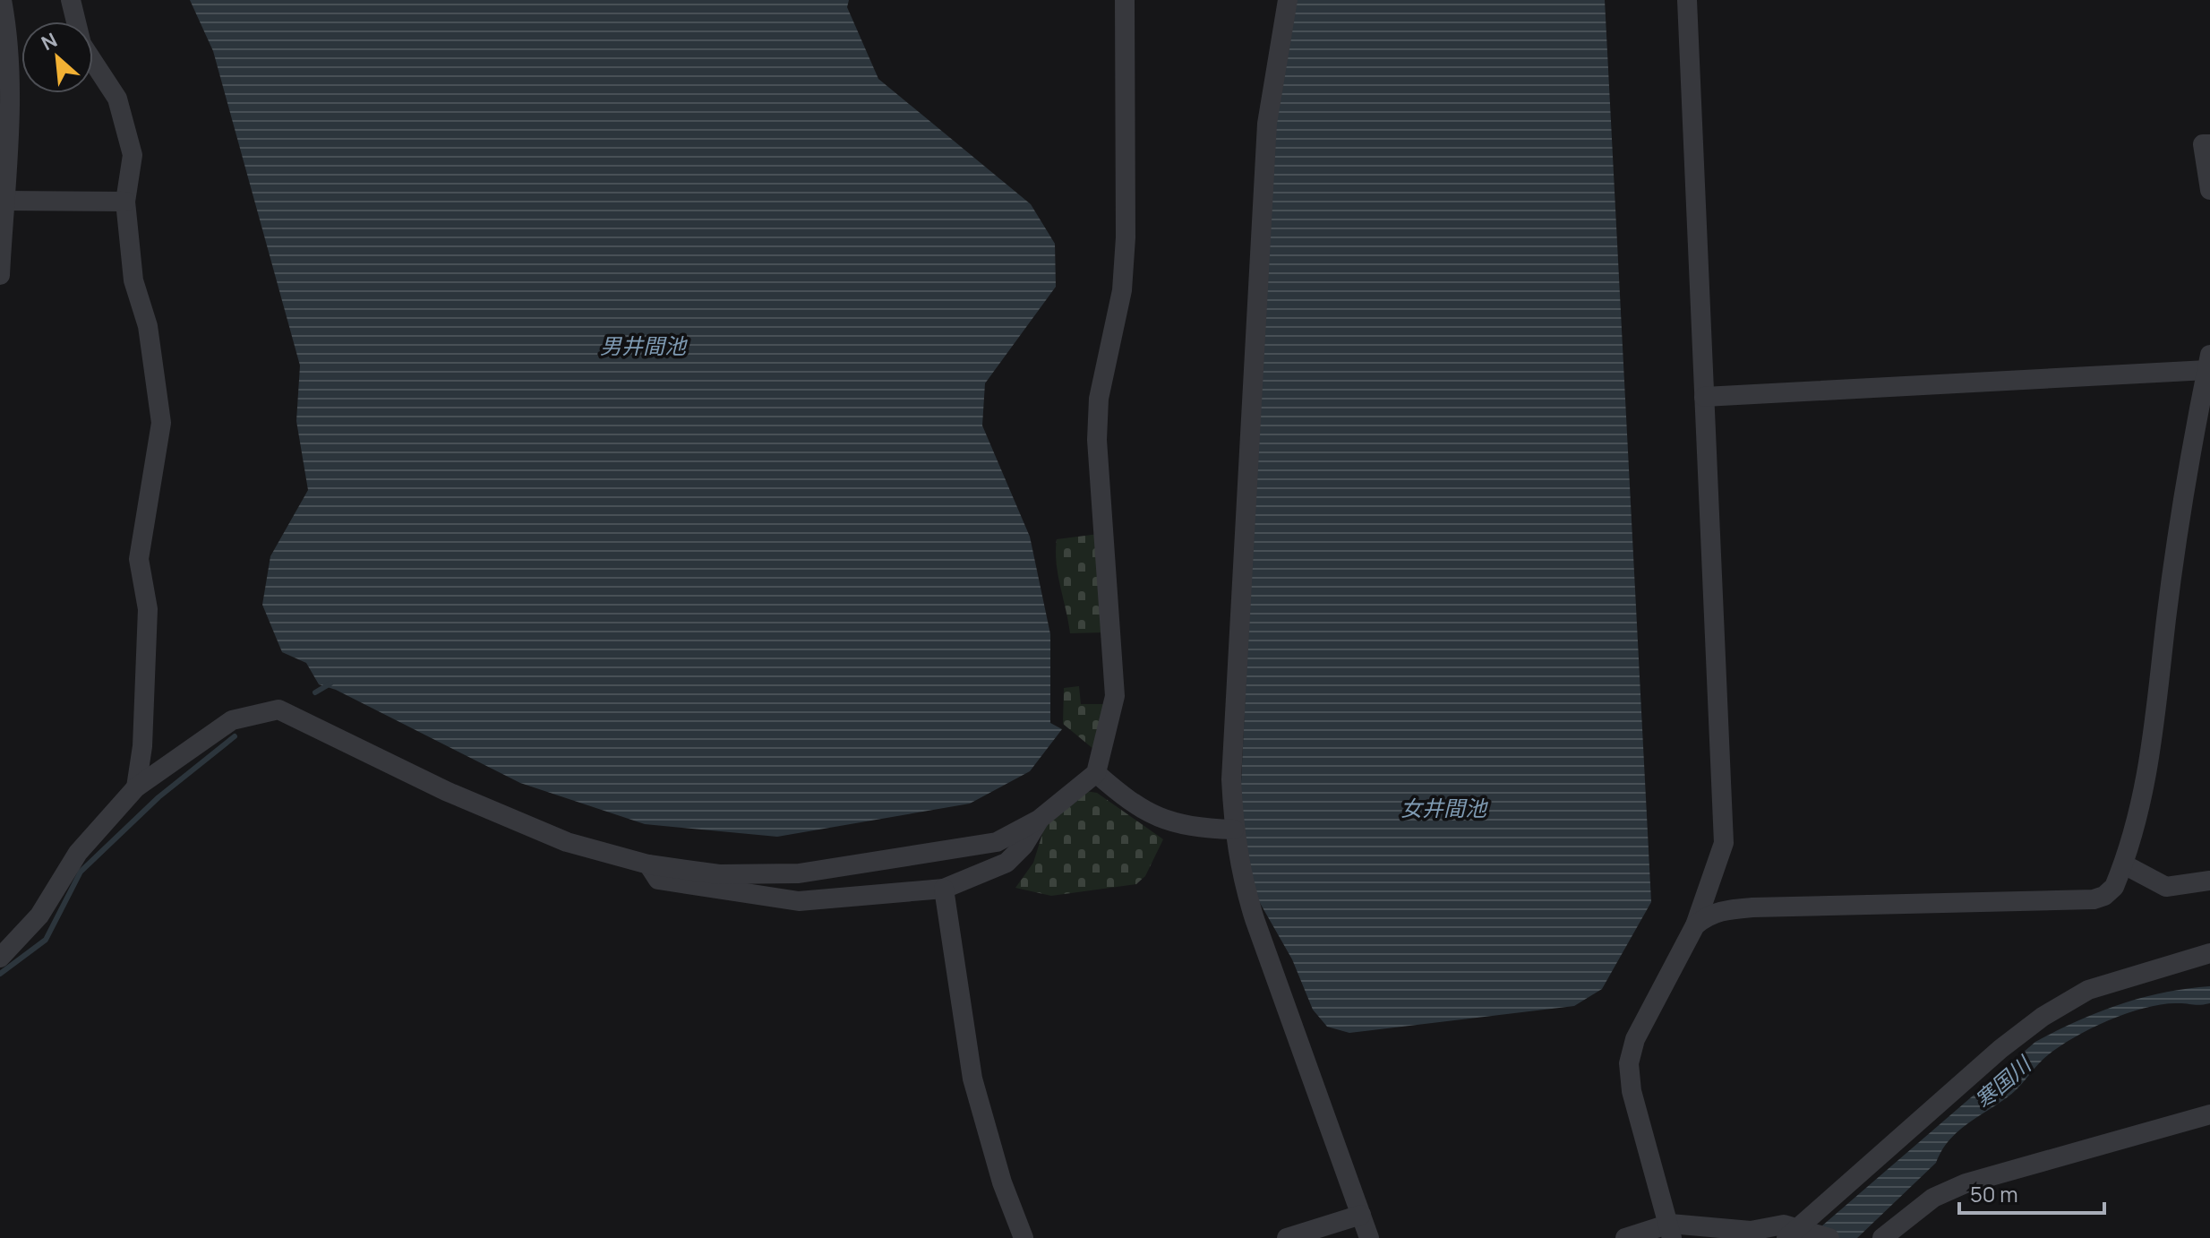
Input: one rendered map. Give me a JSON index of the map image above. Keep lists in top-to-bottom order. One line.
{"water":["男井間池","女井間池","寒国川"],"scale_bar":"50 m","north":"top left"}
